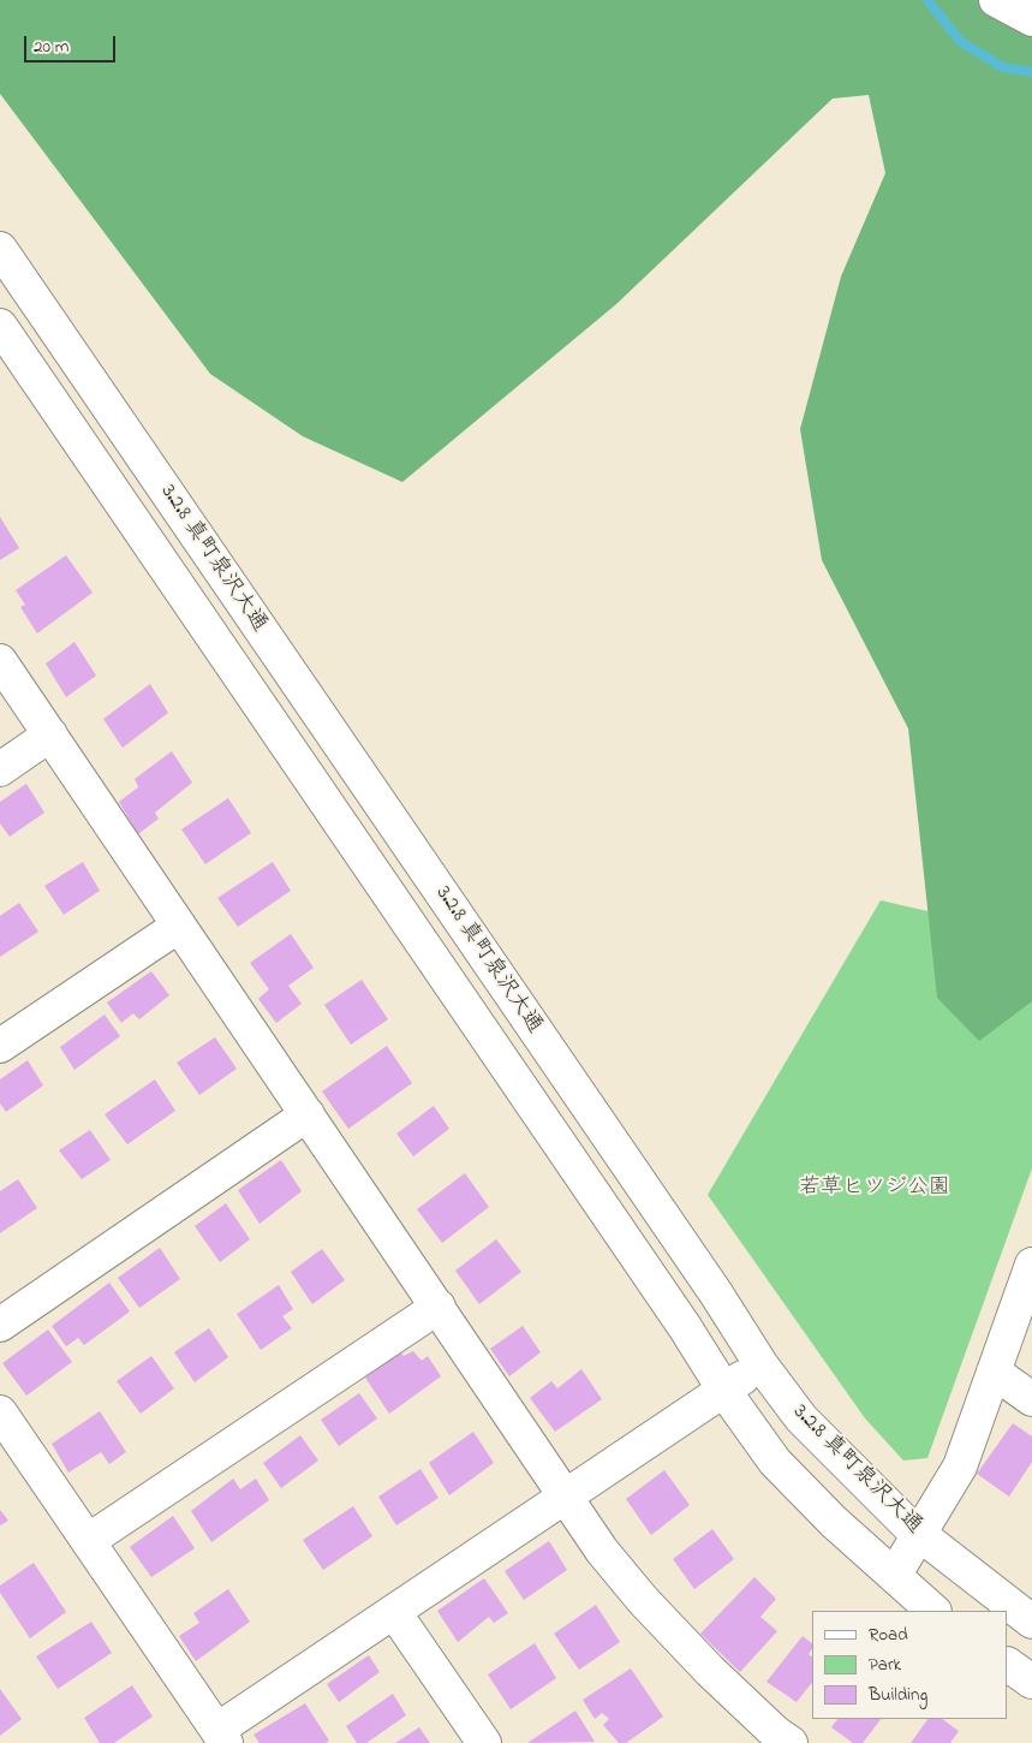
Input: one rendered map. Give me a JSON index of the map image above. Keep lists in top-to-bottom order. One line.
{"streets":{"street":["3.2.8 真町泉沢大通"]},"parks":["若草ヒツジ公園"],"legend":["Road","Park","Building"],"scale_bar":"20 m"}
